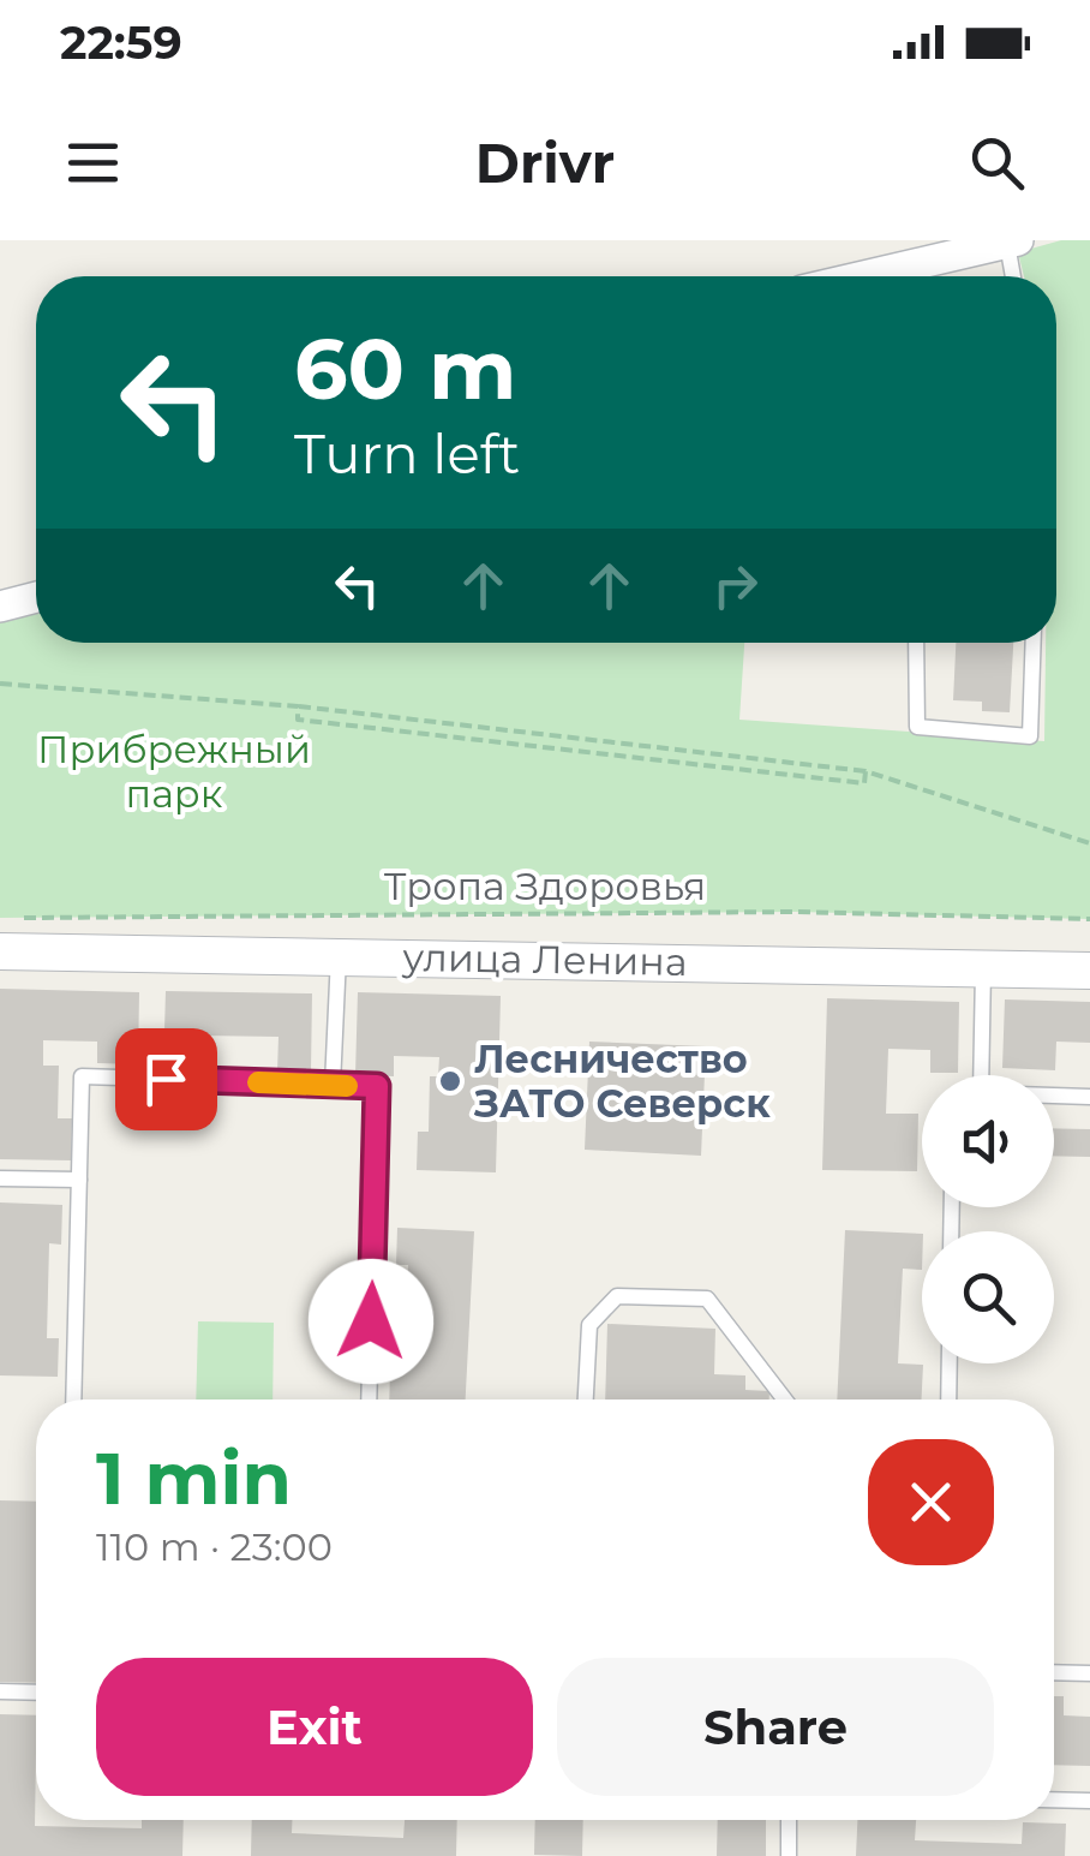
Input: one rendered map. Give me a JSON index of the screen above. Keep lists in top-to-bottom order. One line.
{"streets":{"street":["улица Ленина"],"path":["Тропа Здоровья"]},"parks":["Прибрежный парк"],"places":["Лесничество ЗАТО Северск"],"page":{"status":"22:59","header":"Drivr","turn":["60 m","Turn left"],"heading":["1 min","110 m · 23:00"],"buttons":["Exit","Share"]}}
